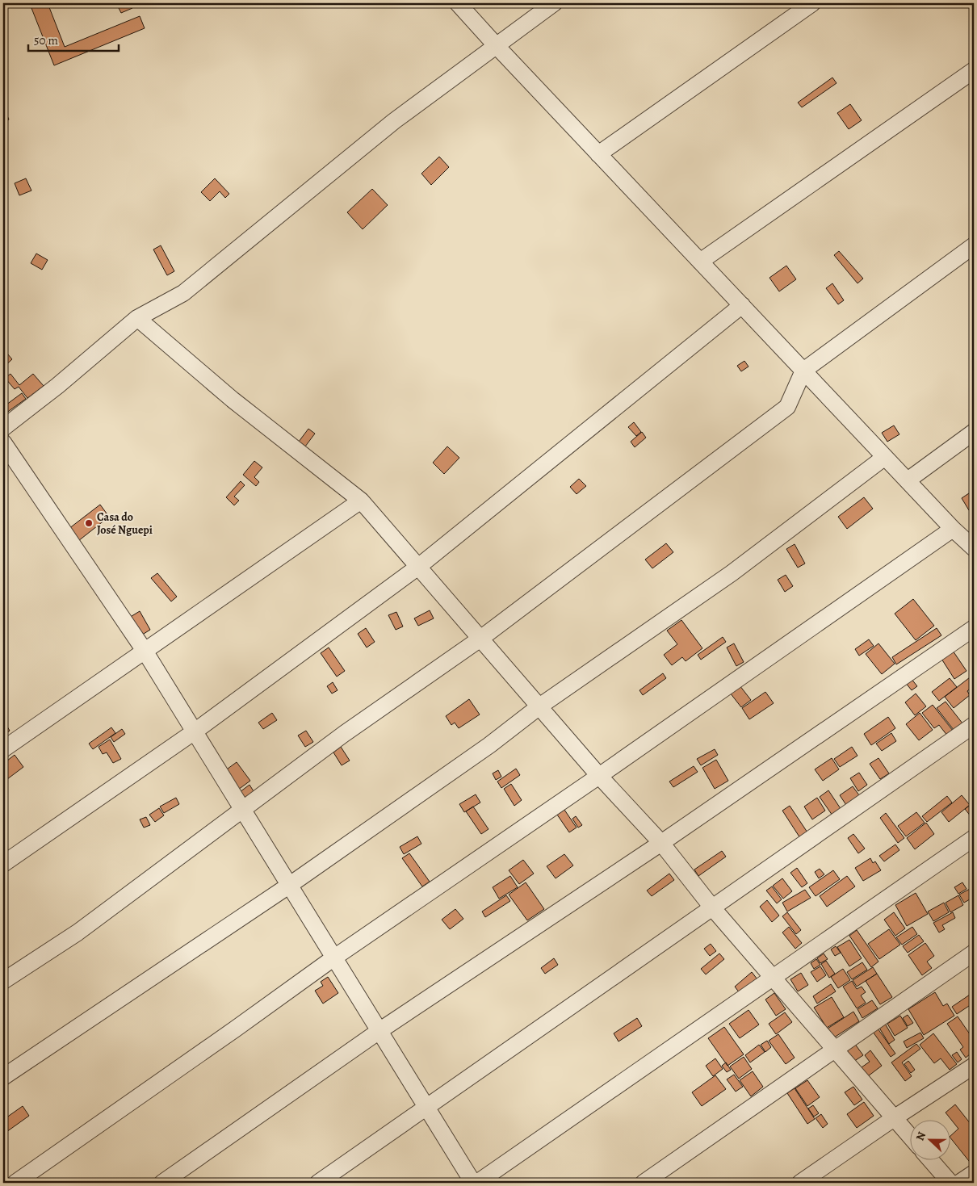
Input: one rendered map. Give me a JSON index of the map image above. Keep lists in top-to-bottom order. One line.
{"places":["Casa do José Nguepi"],"scale_bar":"50 m","north":"left"}
